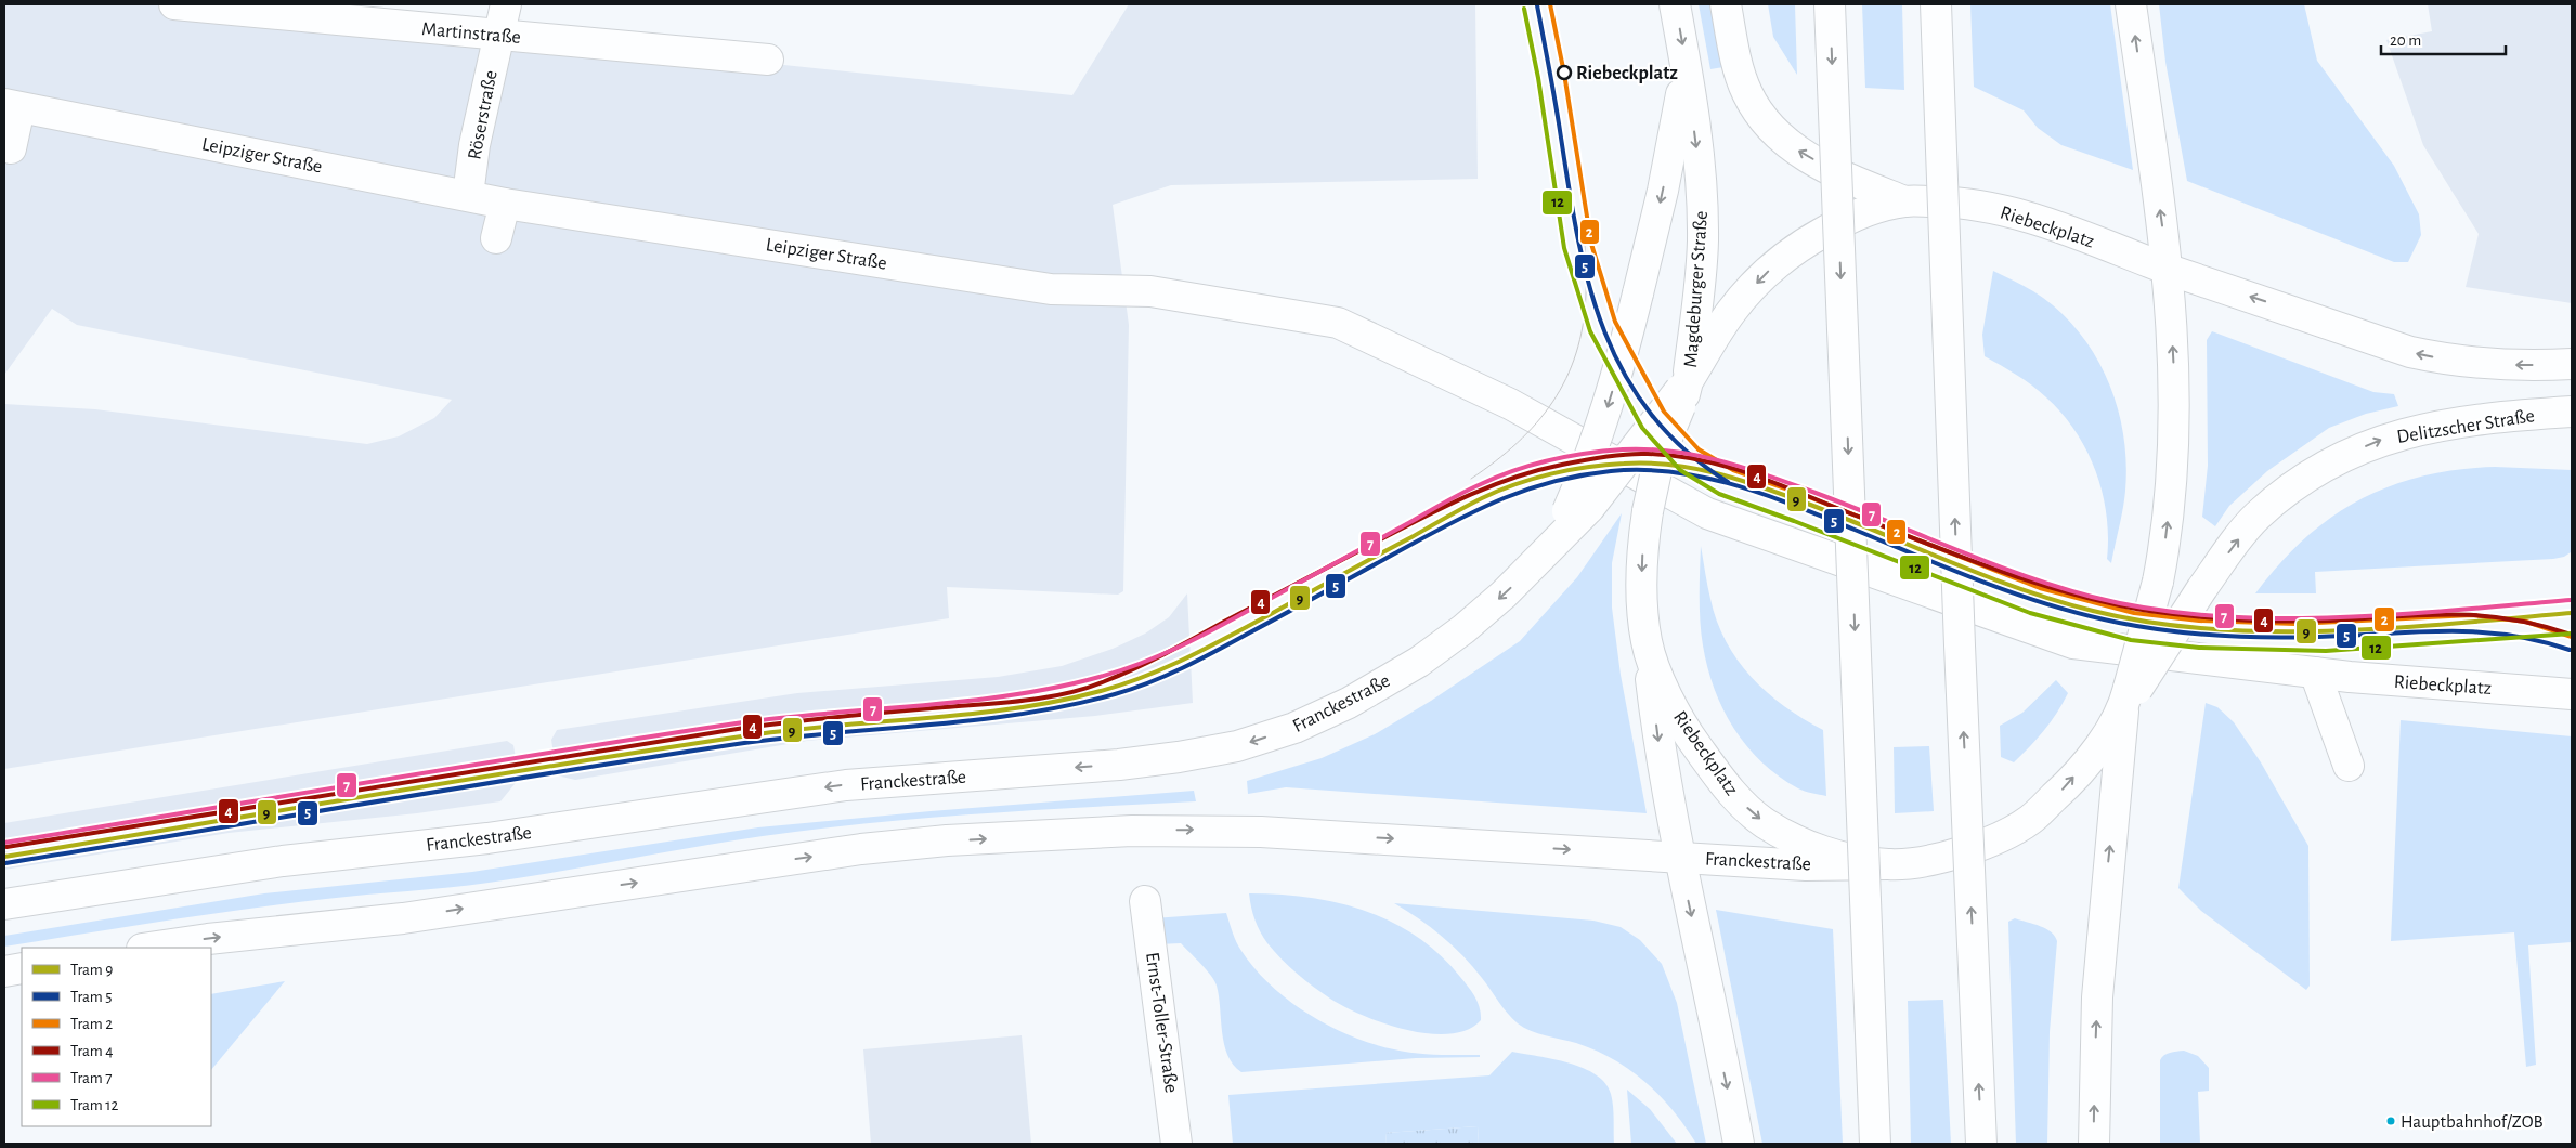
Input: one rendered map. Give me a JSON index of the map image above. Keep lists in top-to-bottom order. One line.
{"streets":{"main road":["Martinstraße","Röserstraße","Leipziger Straße","Riebeckplatz","Magdeburger Straße","Delitzscher Straße","Franckestraße","Ernst-Toller-Straße"]},"crossings":[["Martinstraße","Röserstraße"],["Röserstraße","Leipziger Straße"],["Leipziger Straße","Riebeckplatz"],["Riebeckplatz","Magdeburger Straße"],["Riebeckplatz","Delitzscher Straße"],["Riebeckplatz","Franckestraße"],["Magdeburger Straße","Franckestraße"]],"one_way":["Delitzscher Straße"],"places":["Riebeckplatz","Hauptbahnhof/ZOB"],"lines":["tram line 2","tram line 5","tram line 12","tram line 7","tram line 4","tram line 9"],"legend":["Tram 9","Tram 5","Tram 2","Tram 4","Tram 7","Tram 12"],"scale_bar":"20 m"}
